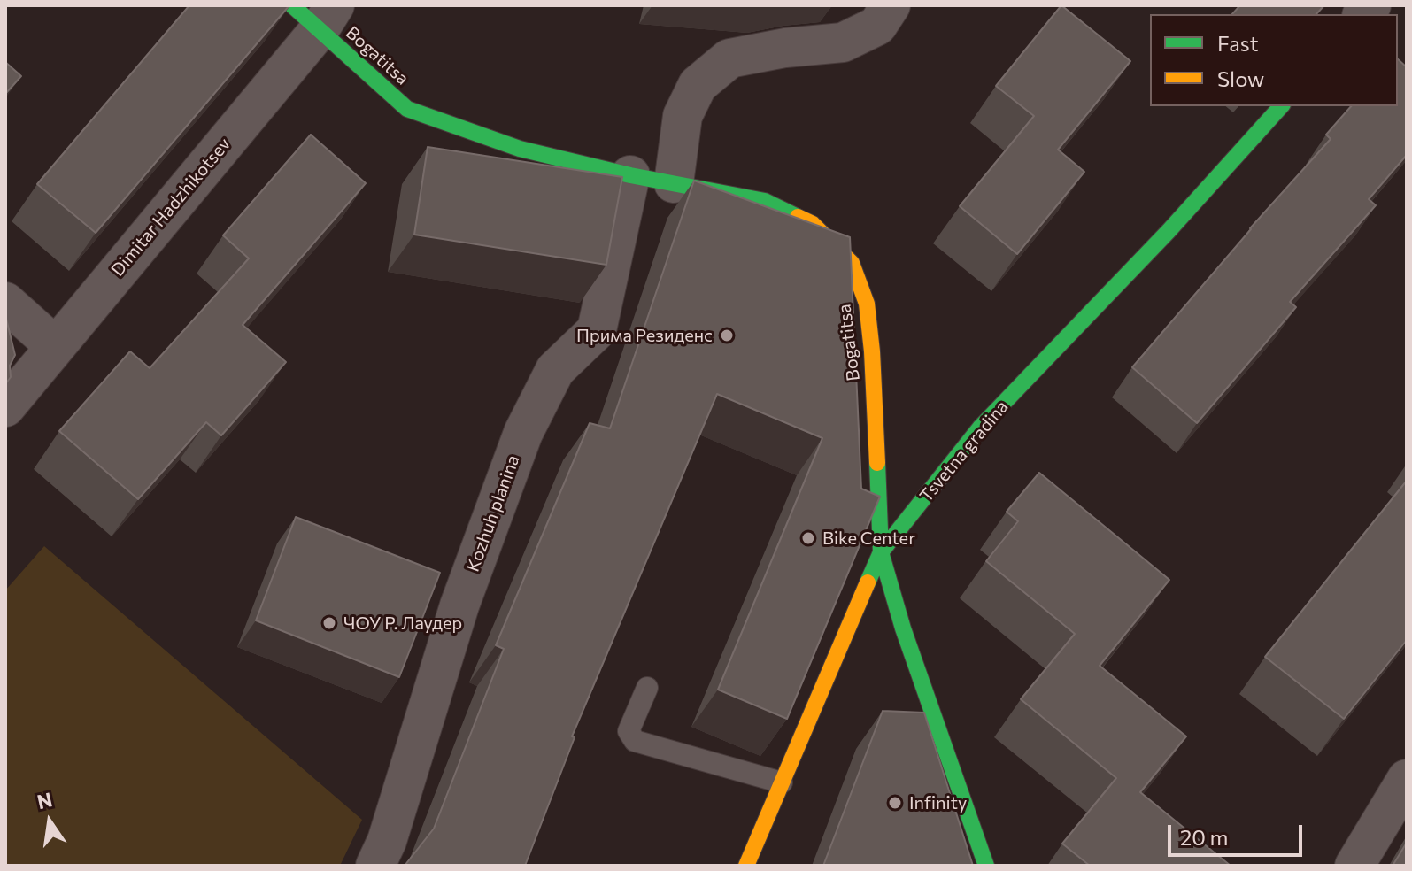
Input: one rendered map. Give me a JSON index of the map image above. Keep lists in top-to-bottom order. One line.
{"streets":{"street":["Bogatitsa","Dimitar Hadzhikotsev","Tsvetna gradina","Kozhuh planina"]},"crossings":[["Bogatitsa","Dimitar Hadzhikotsev"],["Bogatitsa","Tsvetna gradina"],["Bogatitsa","Kozhuh planina"]],"places":["Прима Резиденс","Bike Center","ЧОУ Р. Лаудер","Infinity"],"legend":["Fast","Slow"],"scale_bar":"20 m","north":"top"}
